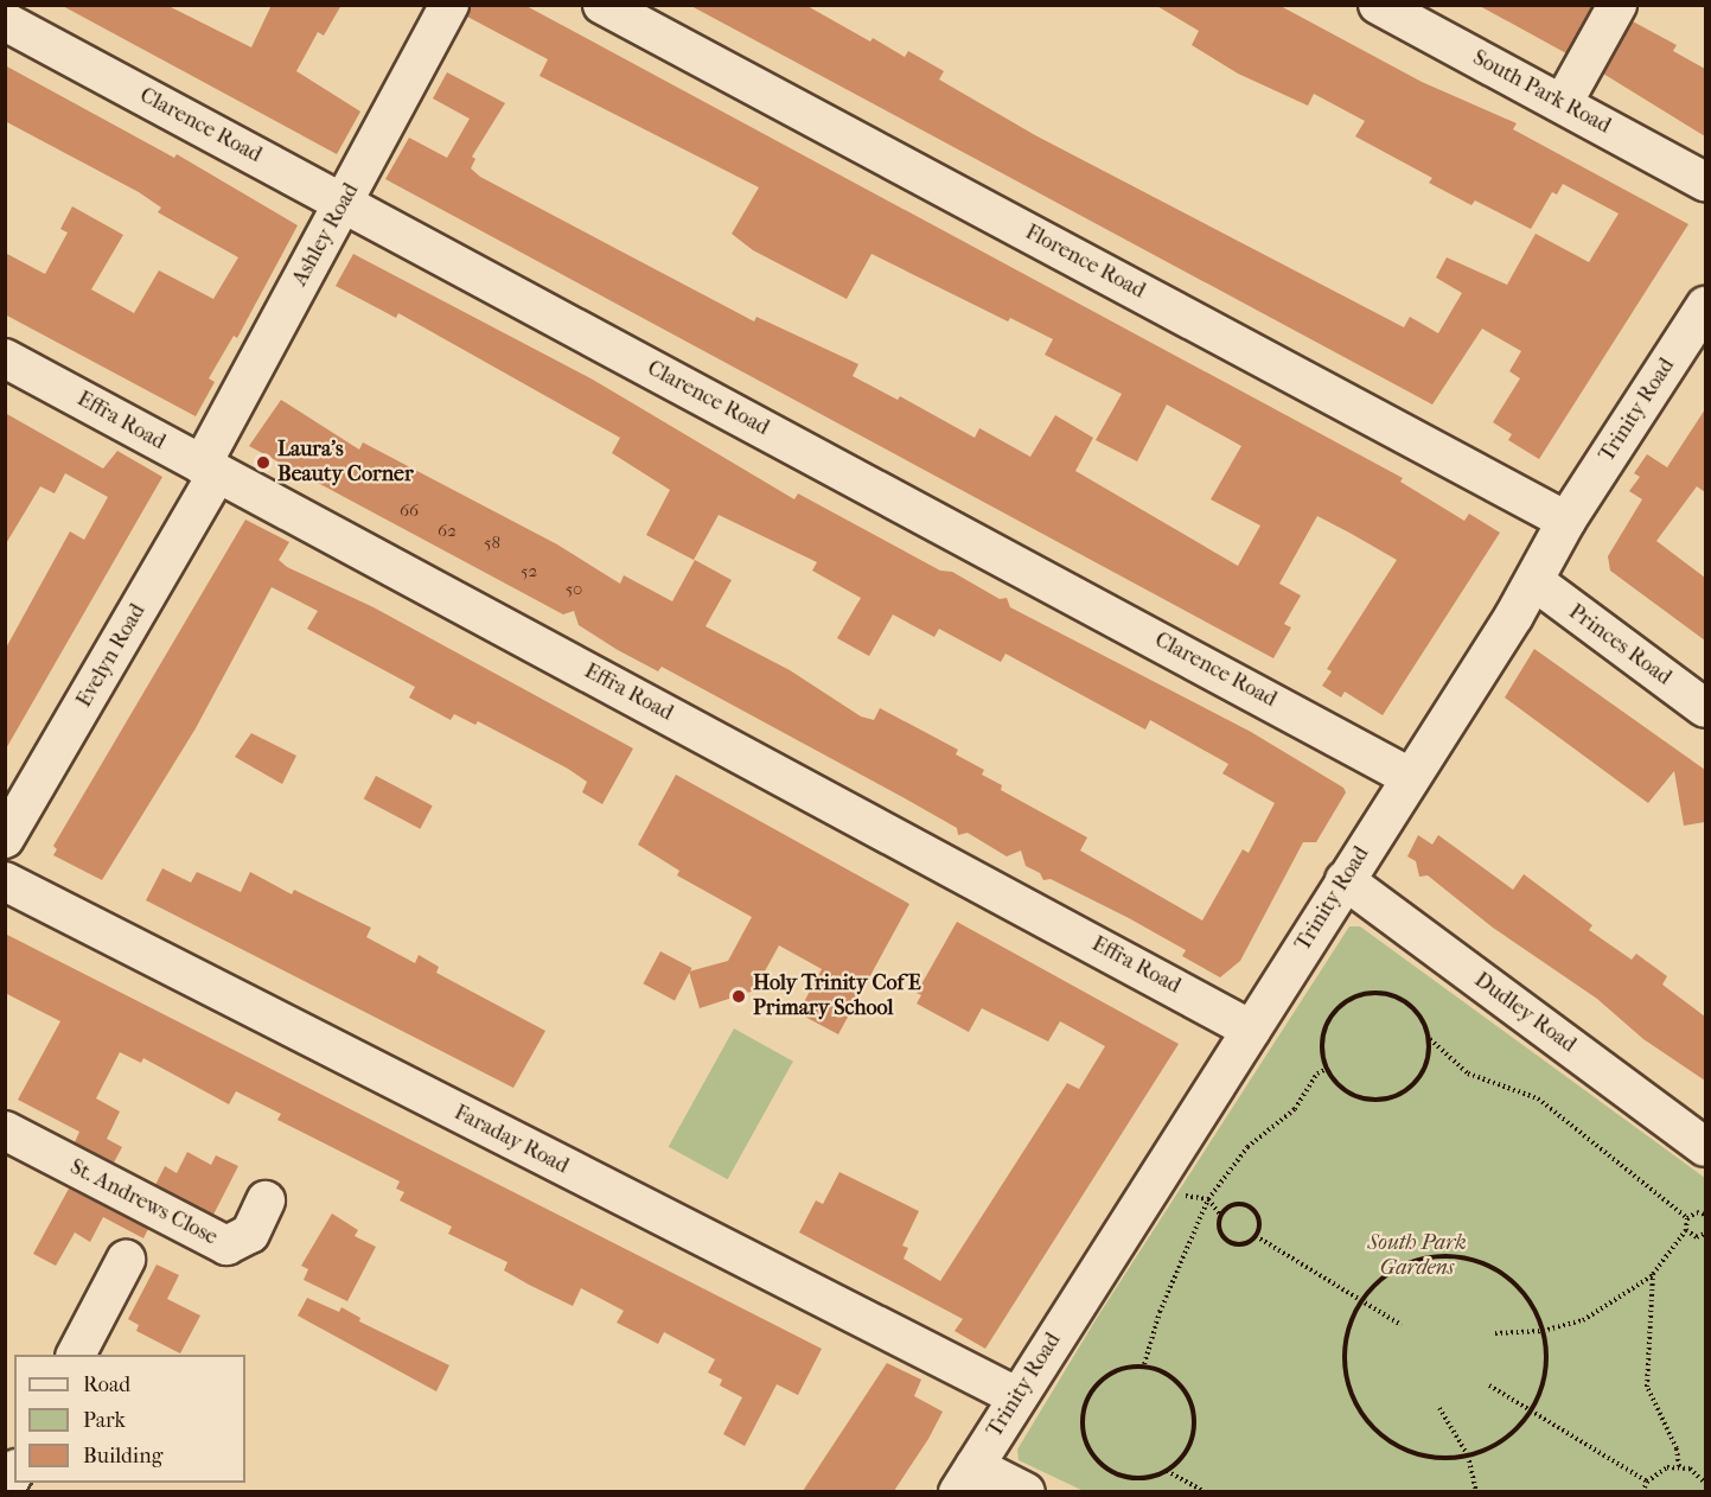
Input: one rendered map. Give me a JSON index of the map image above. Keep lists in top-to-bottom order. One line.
{"streets":{"street":["South Park Road","Clarence Road","Ashley Road","Florence Road","Trinity Road","Effra Road","Princes Road","Evelyn Road","Dudley Road","Faraday Road","St. Andrews Close"]},"crossings":[["Clarence Road","Ashley Road"],["Clarence Road","Trinity Road"],["Ashley Road","Effra Road"],["Ashley Road","Evelyn Road"],["Florence Road","Trinity Road"],["Trinity Road","Effra Road"],["Trinity Road","Princes Road"],["Trinity Road","Dudley Road"],["Trinity Road","Faraday Road"],["Effra Road","Evelyn Road"]],"parks":["South Park Gardens"],"places":["Laura's Beauty Corner","Holy Trinity CofE Primary School"],"house_numbers":["66","62","58","52","50"],"legend":["Road","Park","Building"]}
